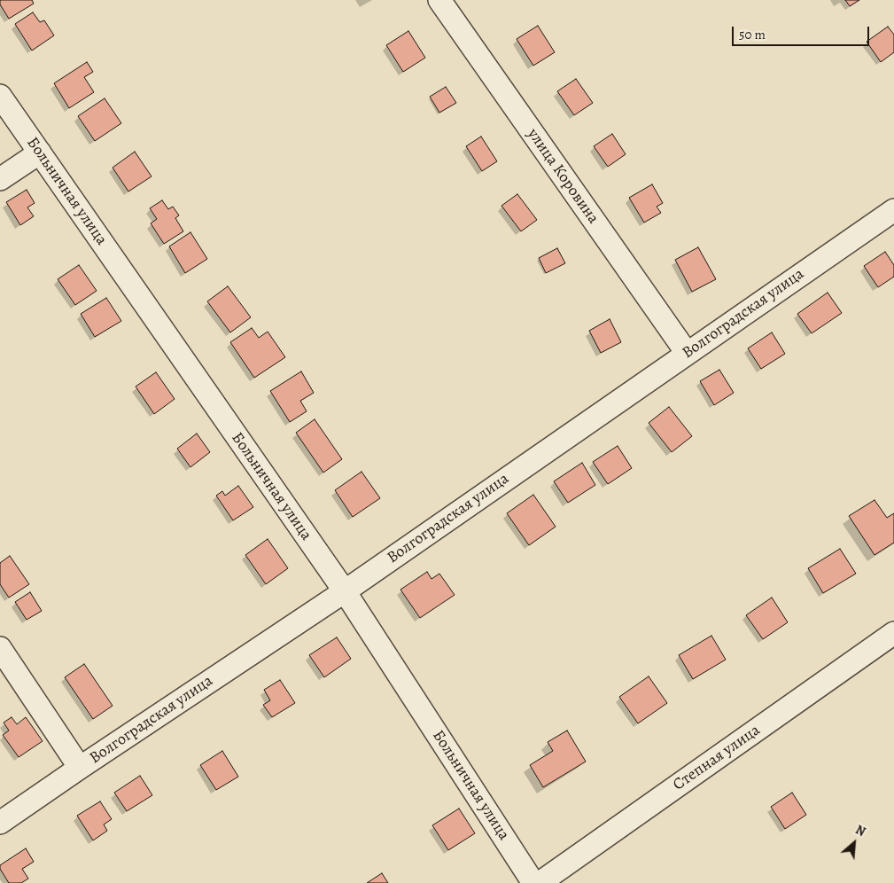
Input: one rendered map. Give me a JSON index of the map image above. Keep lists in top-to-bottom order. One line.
{"streets":{"street":["улица Коровина","Больничная улица","Волгоградская улица","Степная улица"]},"crossings":[["улица Коровина","Волгоградская улица"],["Больничная улица","Волгоградская улица"]],"scale_bar":"50 m","north":"top right"}
